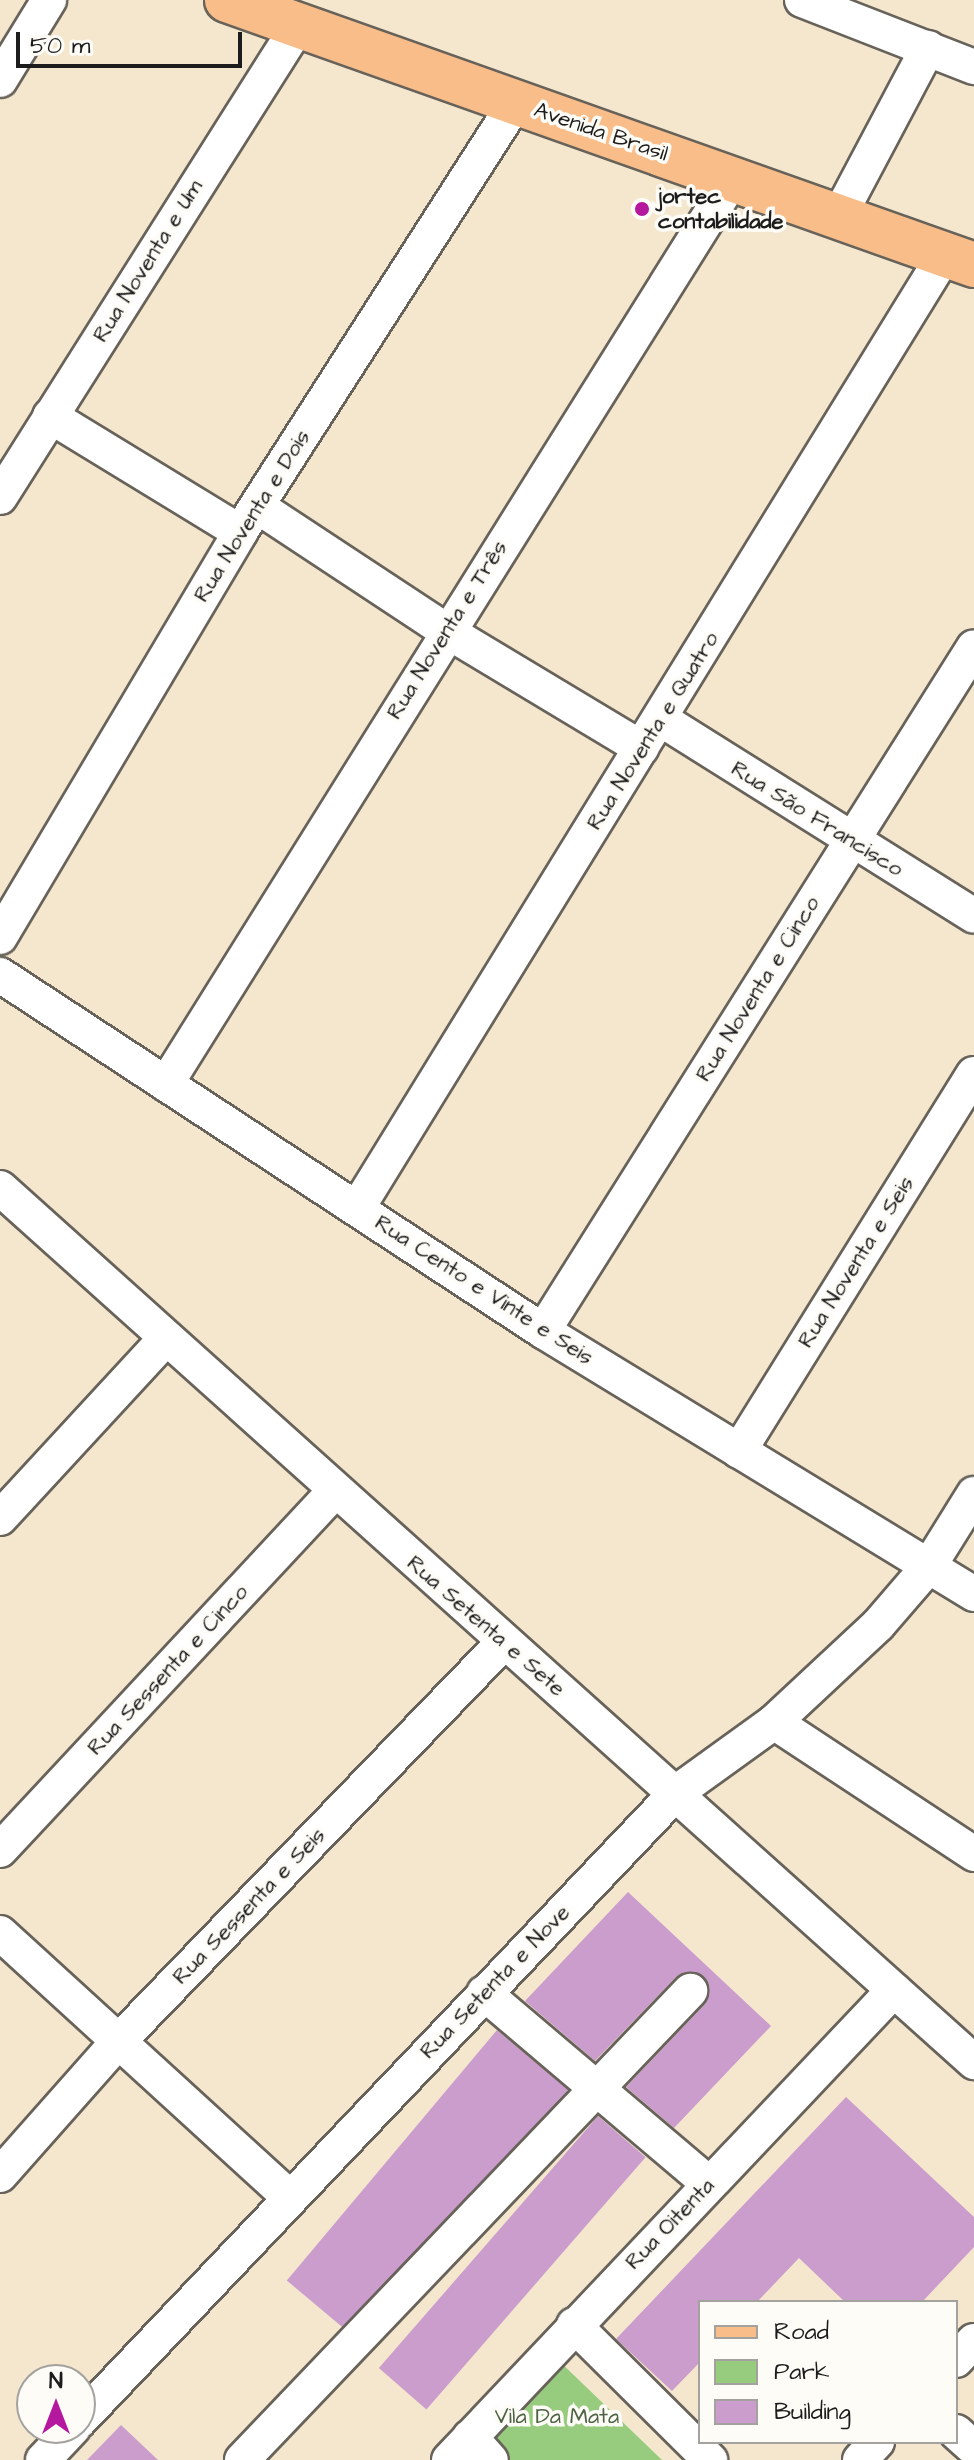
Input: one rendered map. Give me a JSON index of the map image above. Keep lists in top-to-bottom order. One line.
{"streets":{"main road":["Avenida Brasil"],"street":["Rua Noventa e Um","Rua Noventa e Dois","Rua Noventa e Três","Rua Noventa e Quatro","Rua São Francisco","Rua Noventa e Cinco","Rua Noventa e Seis","Rua Cento e Vinte e Seis","Rua Setenta e Sete","Rua Sessenta e Cinco","Rua Sessenta e Seis","Rua Setenta e Nove","Rua Oitenta"]},"crossings":[["Avenida Brasil","Rua Noventa e Um"],["Avenida Brasil","Rua Noventa e Dois"],["Avenida Brasil","Rua Noventa e Três"],["Avenida Brasil","Rua Noventa e Quatro"],["Rua Noventa e Três","Rua Cento e Vinte e Seis"],["Rua Noventa e Quatro","Rua São Francisco"],["Rua Noventa e Quatro","Rua Cento e Vinte e Seis"],["Rua São Francisco","Rua Noventa e Cinco"],["Rua Noventa e Cinco","Rua Cento e Vinte e Seis"],["Rua Noventa e Seis","Rua Cento e Vinte e Seis"],["Rua Cento e Vinte e Seis","Rua Setenta e Nove"],["Rua Setenta e Sete","Rua Sessenta e Cinco"],["Rua Setenta e Sete","Rua Sessenta e Seis"],["Rua Setenta e Sete","Rua Setenta e Nove"],["Rua Setenta e Sete","Rua Oitenta"]],"parks":["Vila Da Mata"],"places":["jortec contabilidade"],"legend":["Road","Park","Building"],"scale_bar":"50 m","north":"top"}
